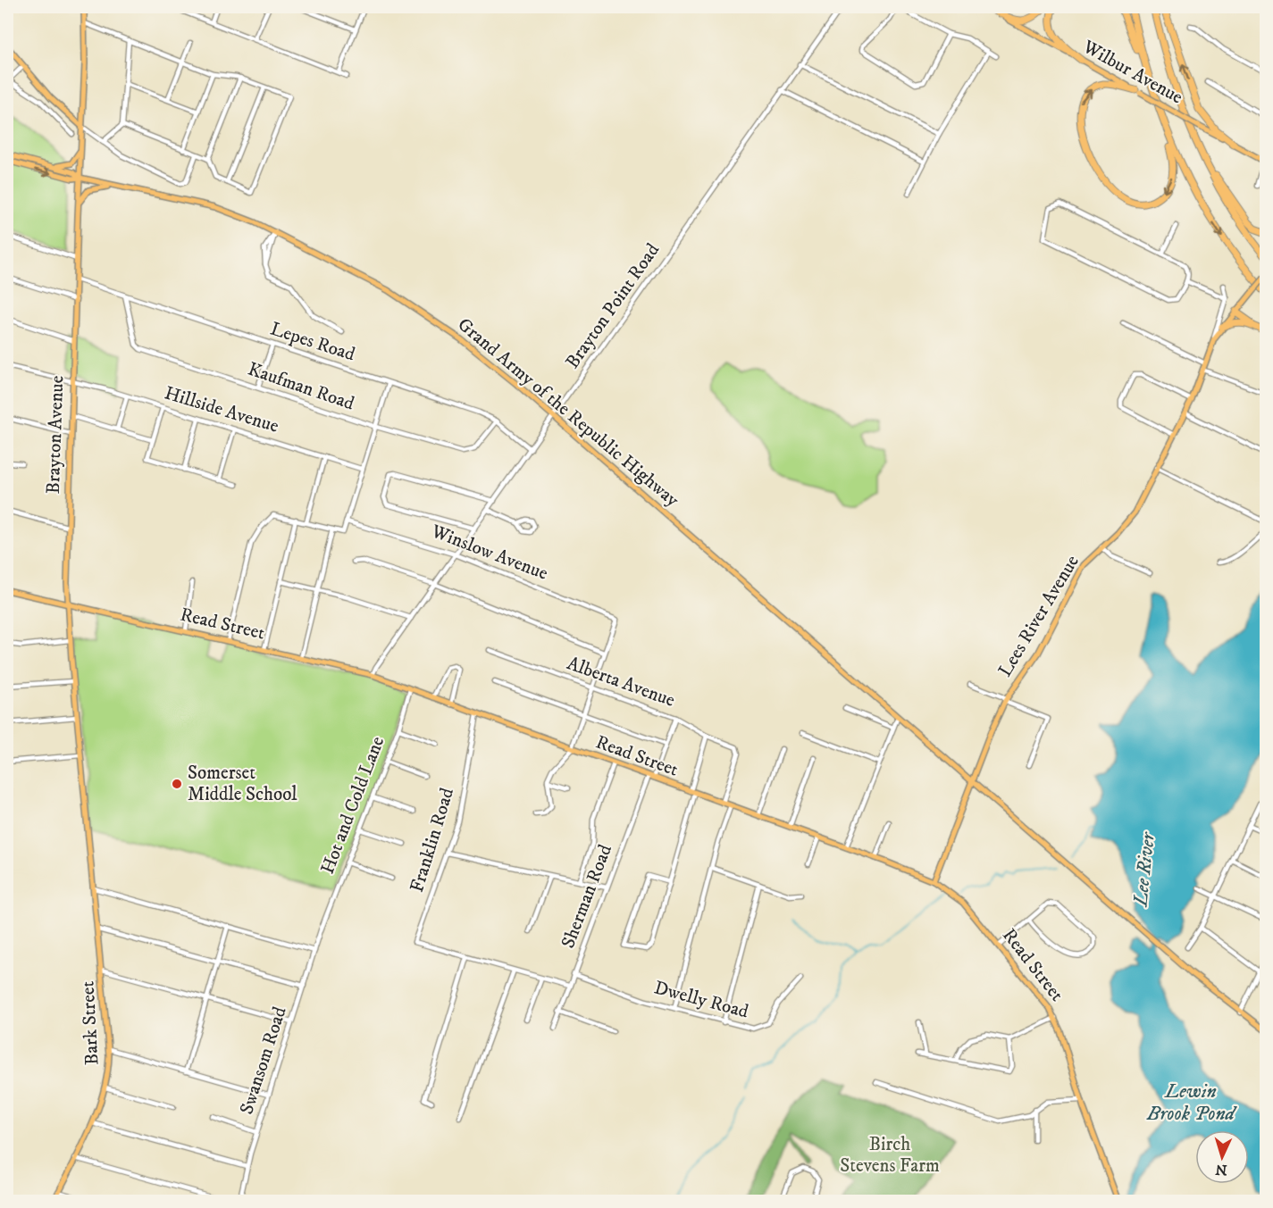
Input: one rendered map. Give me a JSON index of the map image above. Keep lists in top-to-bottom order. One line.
{"streets":{"main road":["Wilbur Avenue","Grand Army of the Republic Highway","Brayton Avenue","Lees River Avenue","Read Street","Bark Street"],"street":["Brayton Point Road","Lepes Road","Kaufman Road","Hillside Avenue","Winslow Avenue","Alberta Avenue","Hot and Cold Lane","Franklin Road","Sherman Road","Dwelly Road","Swansom Road"]},"crossings":[["Brayton Point Road","Lepes Road"],["Brayton Point Road","Grand Army of the Republic Highway"],["Brayton Point Road","Winslow Avenue"],["Brayton Point Road","Read Street"],["Lepes Road","Kaufman Road"],["Lepes Road","Brayton Avenue"],["Hillside Avenue","Brayton Avenue"],["Grand Army of the Republic Highway","Brayton Avenue"],["Grand Army of the Republic Highway","Lees River Avenue"],["Brayton Avenue","Read Street"],["Brayton Avenue","Bark Street"],["Lees River Avenue","Read Street"],["Read Street","Alberta Avenue"],["Read Street","Hot and Cold Lane"],["Read Street","Franklin Road"],["Read Street","Sherman Road"],["Alberta Avenue","Sherman Road"],["Hot and Cold Lane","Swansom Road"],["Sherman Road","Dwelly Road"]],"water":["Lee River","Lewin Brook Pond"],"parks":["Birch Stevens Farm"],"places":["Somerset Middle School"],"north":"bottom"}
